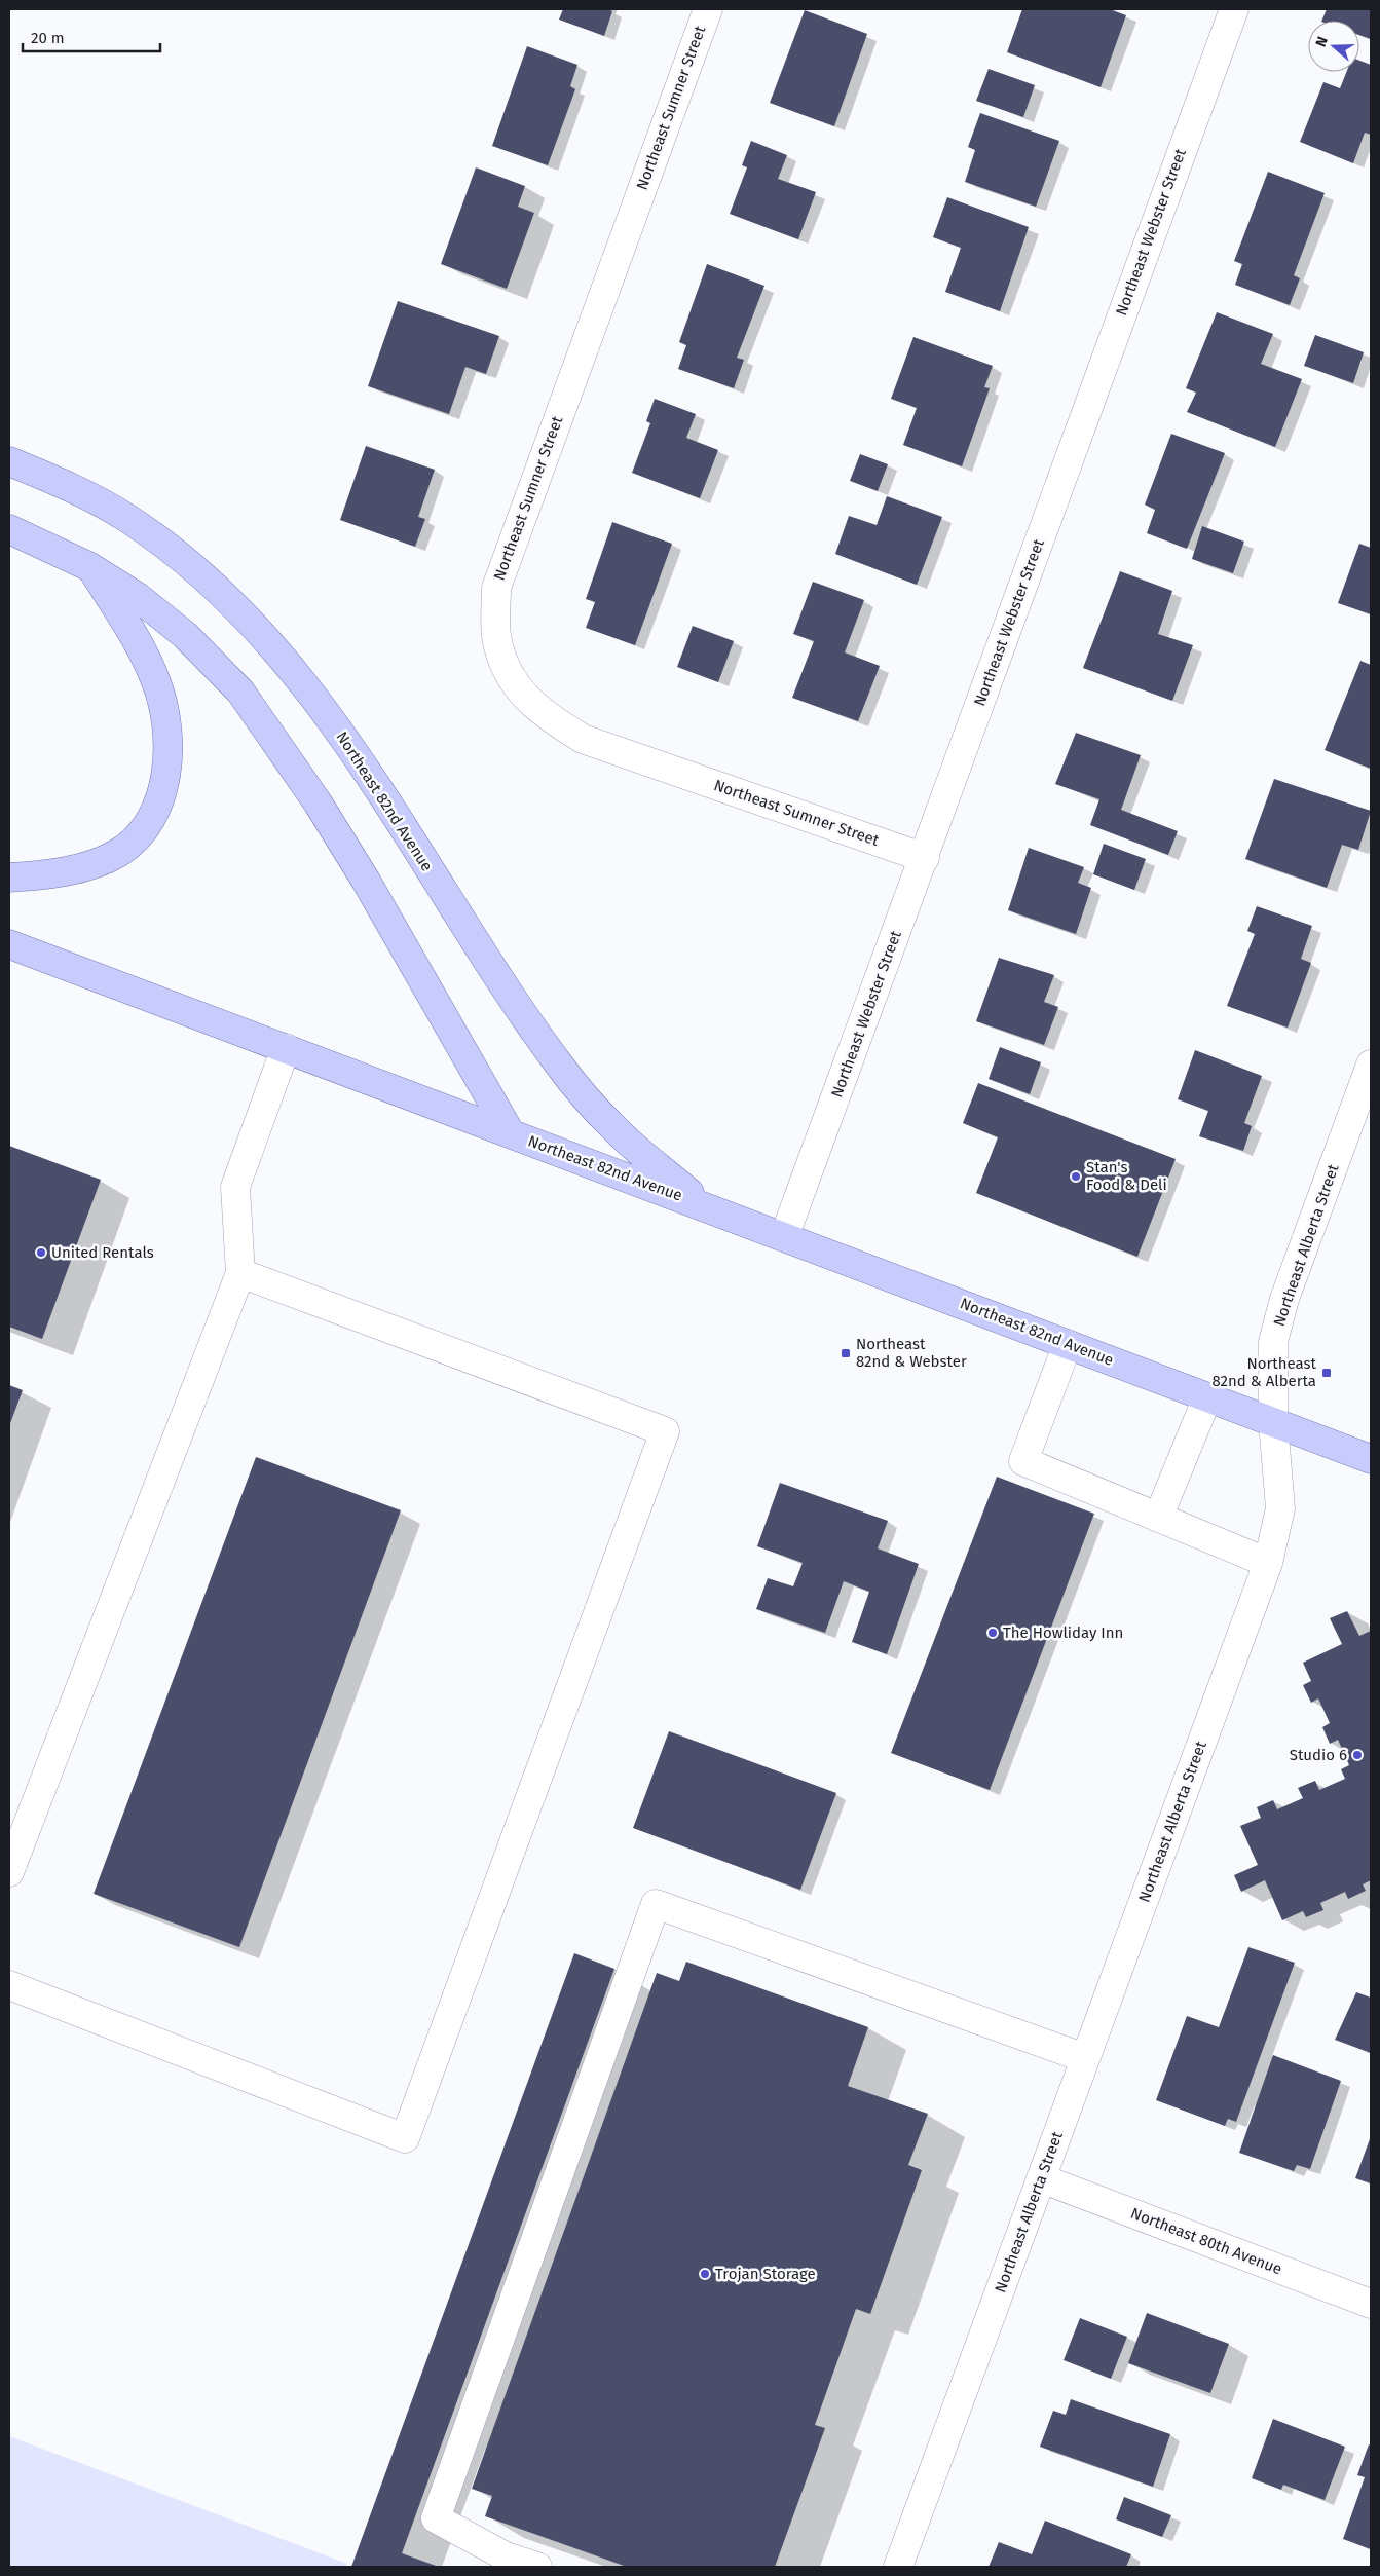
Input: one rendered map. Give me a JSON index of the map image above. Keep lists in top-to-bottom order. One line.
{"streets":{"main road":["Northeast 82nd Avenue"],"street":["Northeast Sumner Street","Northeast Webster Street","Northeast Alberta Street","Northeast 80th Avenue"]},"crossings":[["Northeast Sumner Street","Northeast Webster Street"],["Northeast Webster Street","Northeast 82nd Avenue"],["Northeast 82nd Avenue","Northeast Alberta Street"],["Northeast Alberta Street","Northeast 80th Avenue"]],"places":{"other":["Stan's Food & Deli","United Rentals","The Howliday Inn","Studio 6","Trojan Storage"],"transit":["Northeast 82nd & Webster","Northeast 82nd & Alberta"]},"scale_bar":"20 m","north":"left"}
